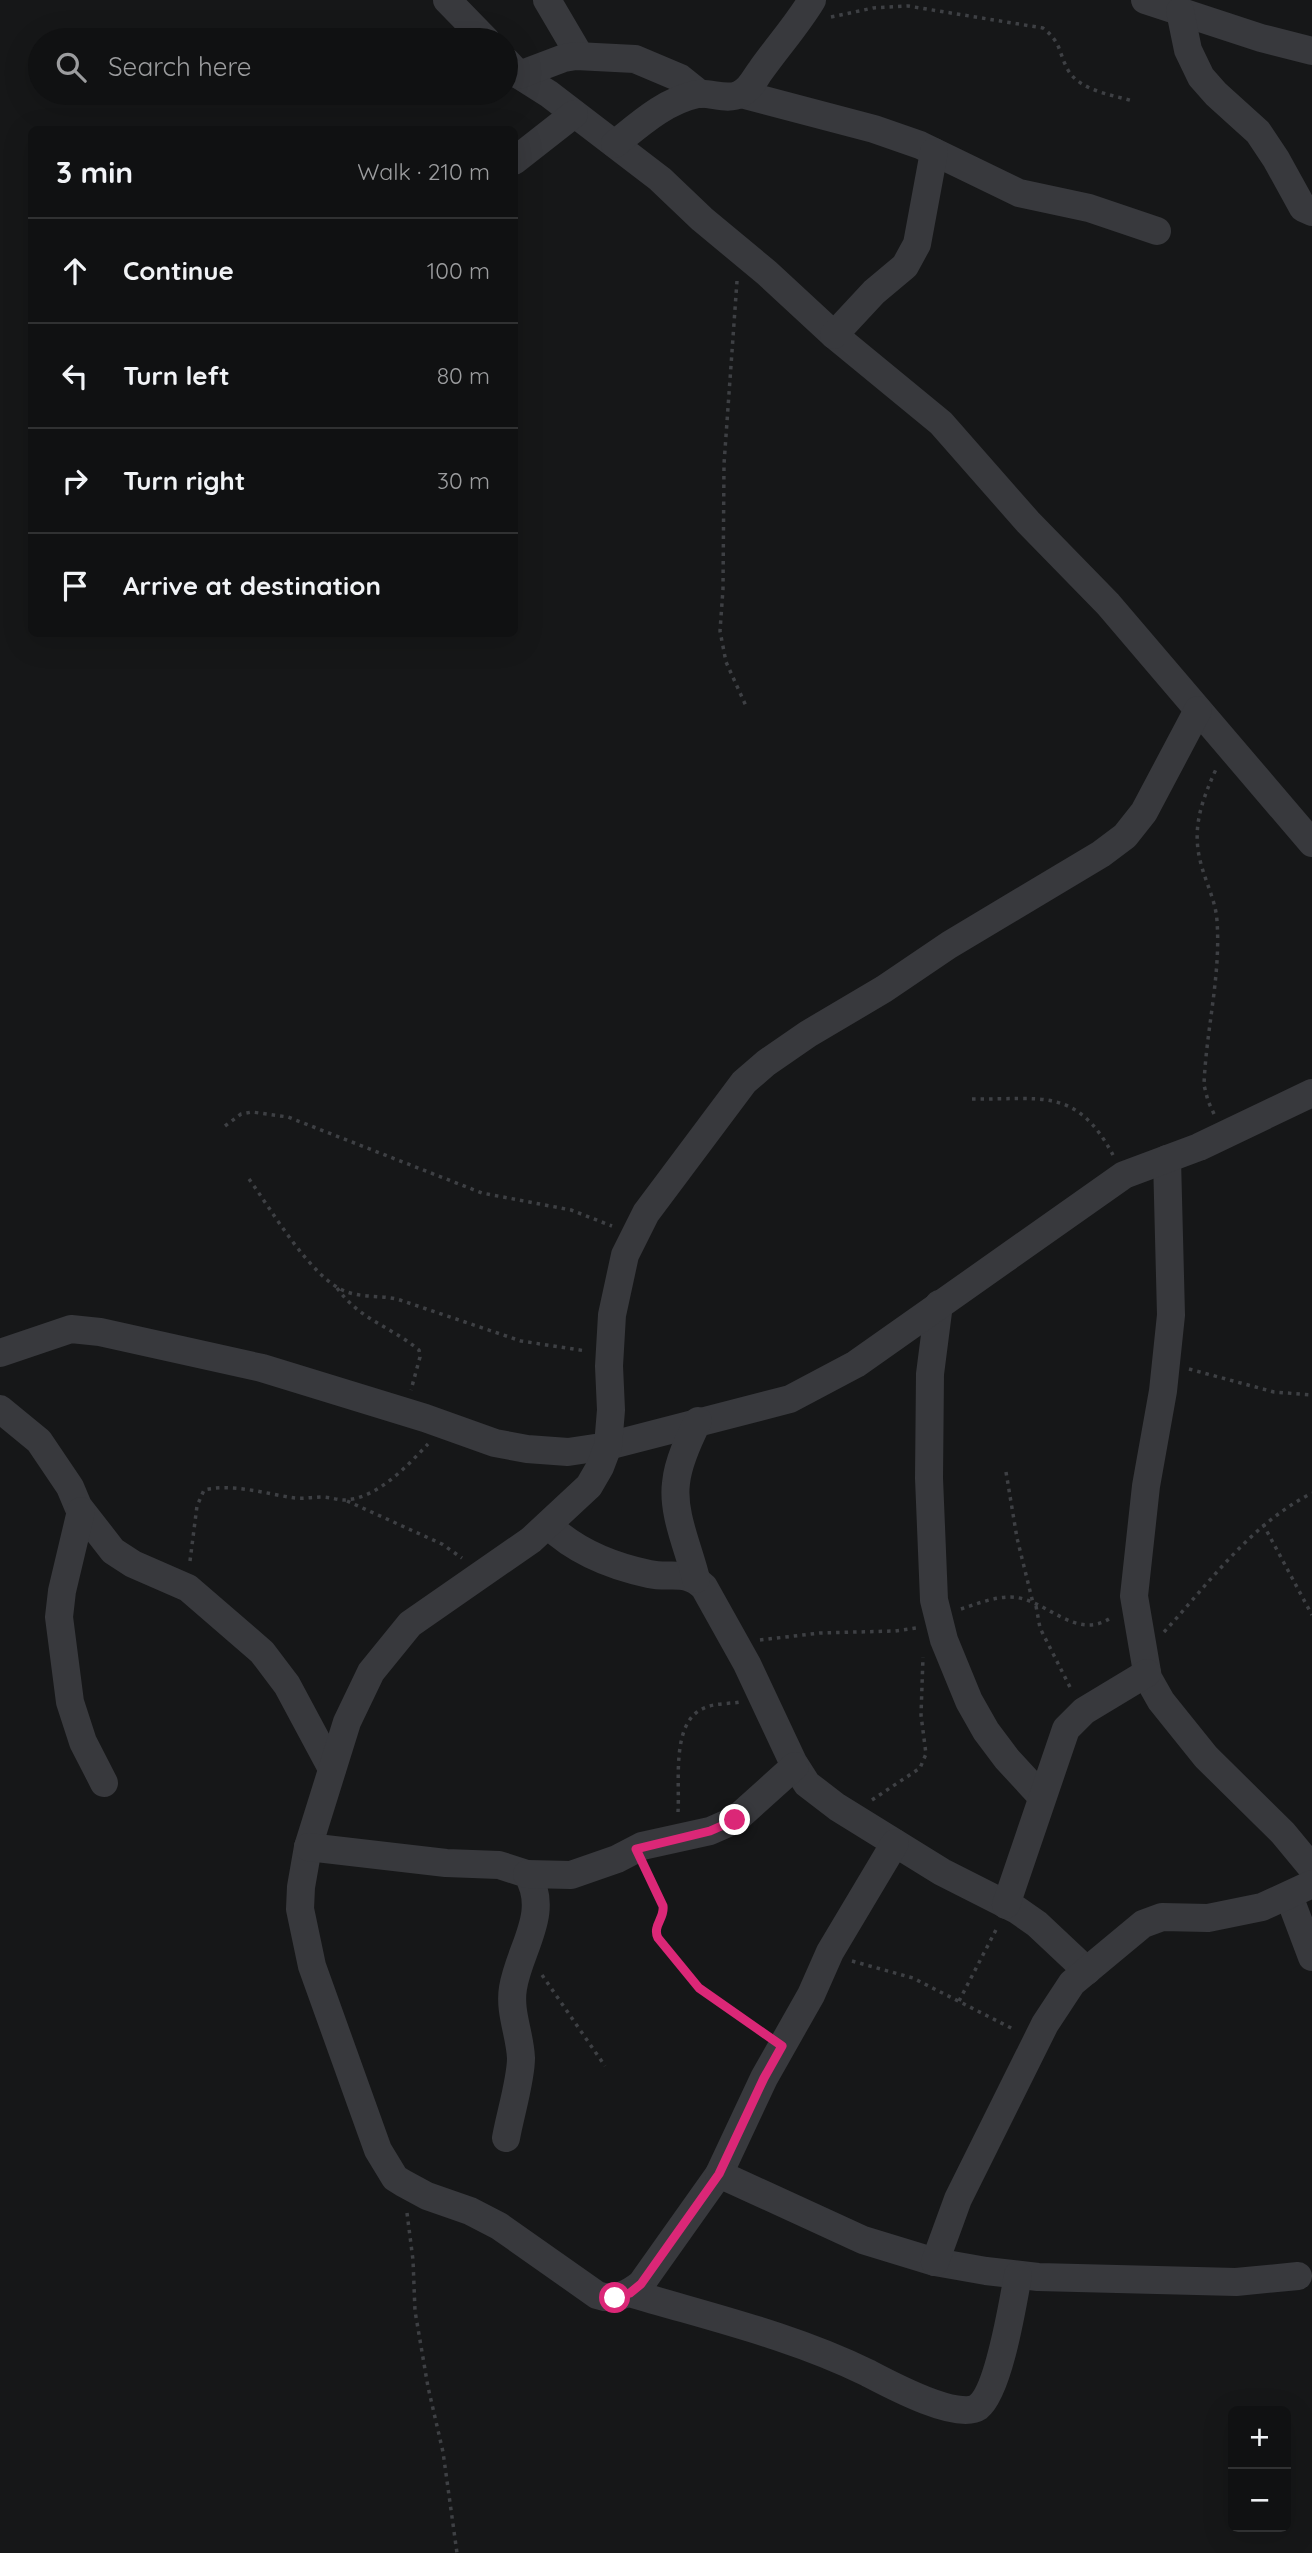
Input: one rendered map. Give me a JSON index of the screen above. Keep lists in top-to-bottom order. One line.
{"page":{"search":"Search here","heading":["3 min","Walk · 210 m"],"list":[["Continue","100 m"],["Turn left","80 m"],["Turn right","30 m"],"Arrive at destination"],"map_buttons":["+","−"]}}
